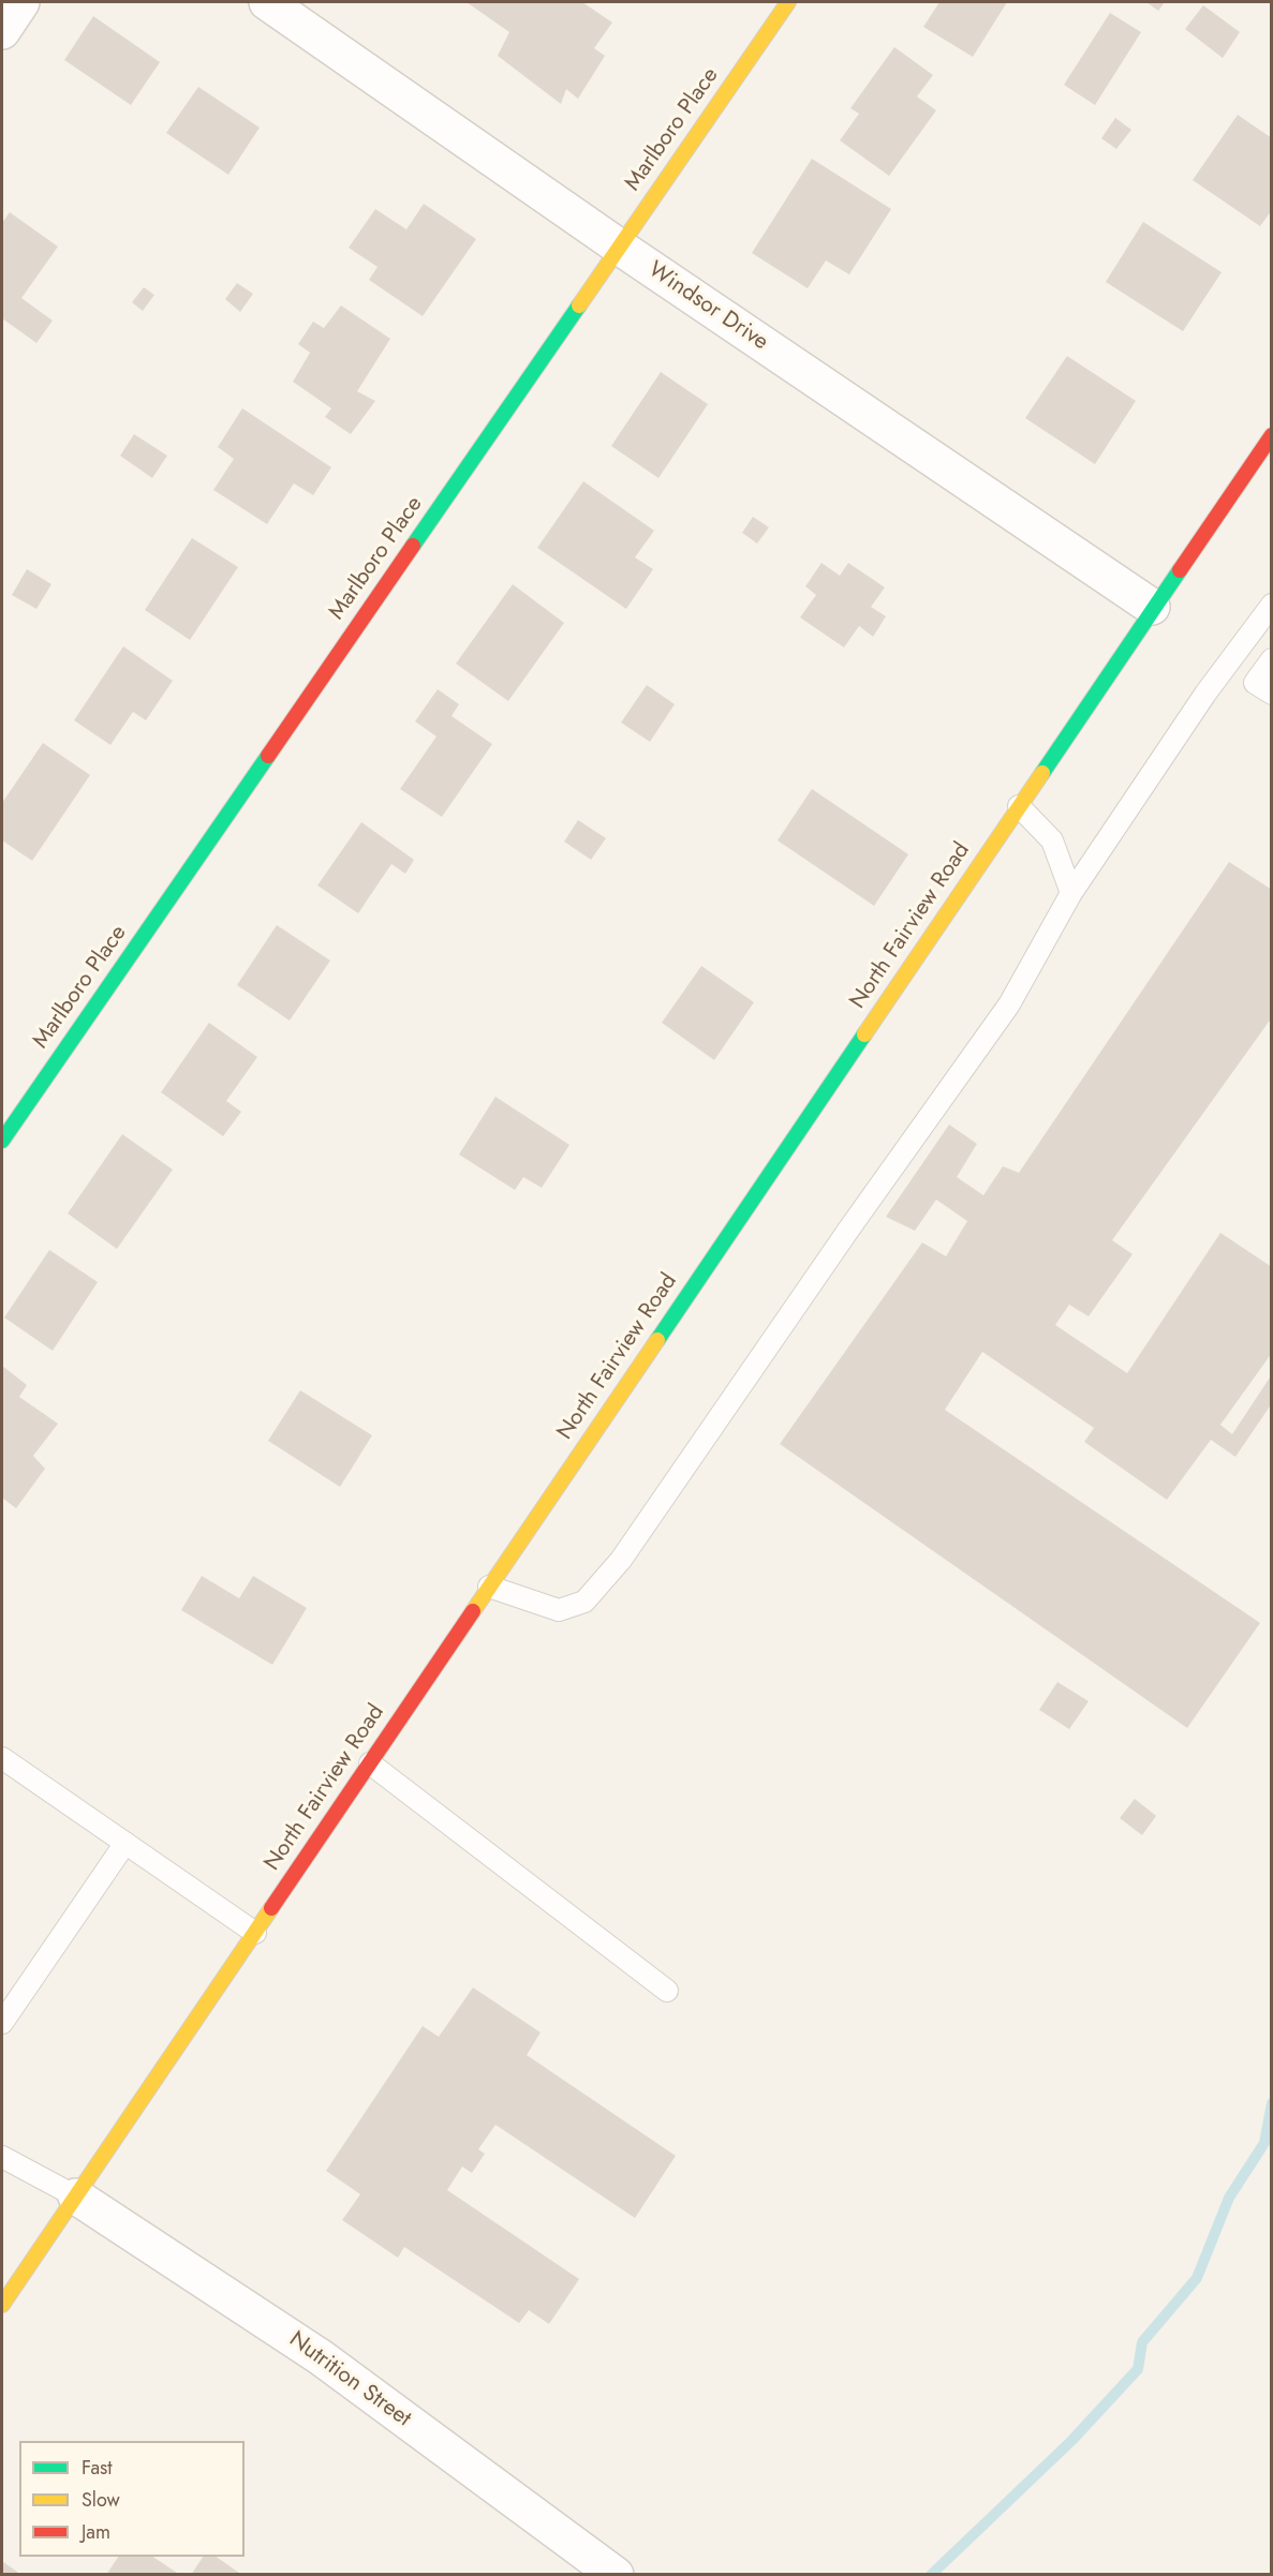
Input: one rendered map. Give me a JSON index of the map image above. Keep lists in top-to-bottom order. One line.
{"streets":{"main road":["Marlboro Place","North Fairview Road"],"street":["Windsor Drive","Nutrition Street"]},"crossings":[["Marlboro Place","Windsor Drive"],["Windsor Drive","North Fairview Road"],["North Fairview Road","Nutrition Street"]],"legend":["Fast","Slow","Jam"]}
